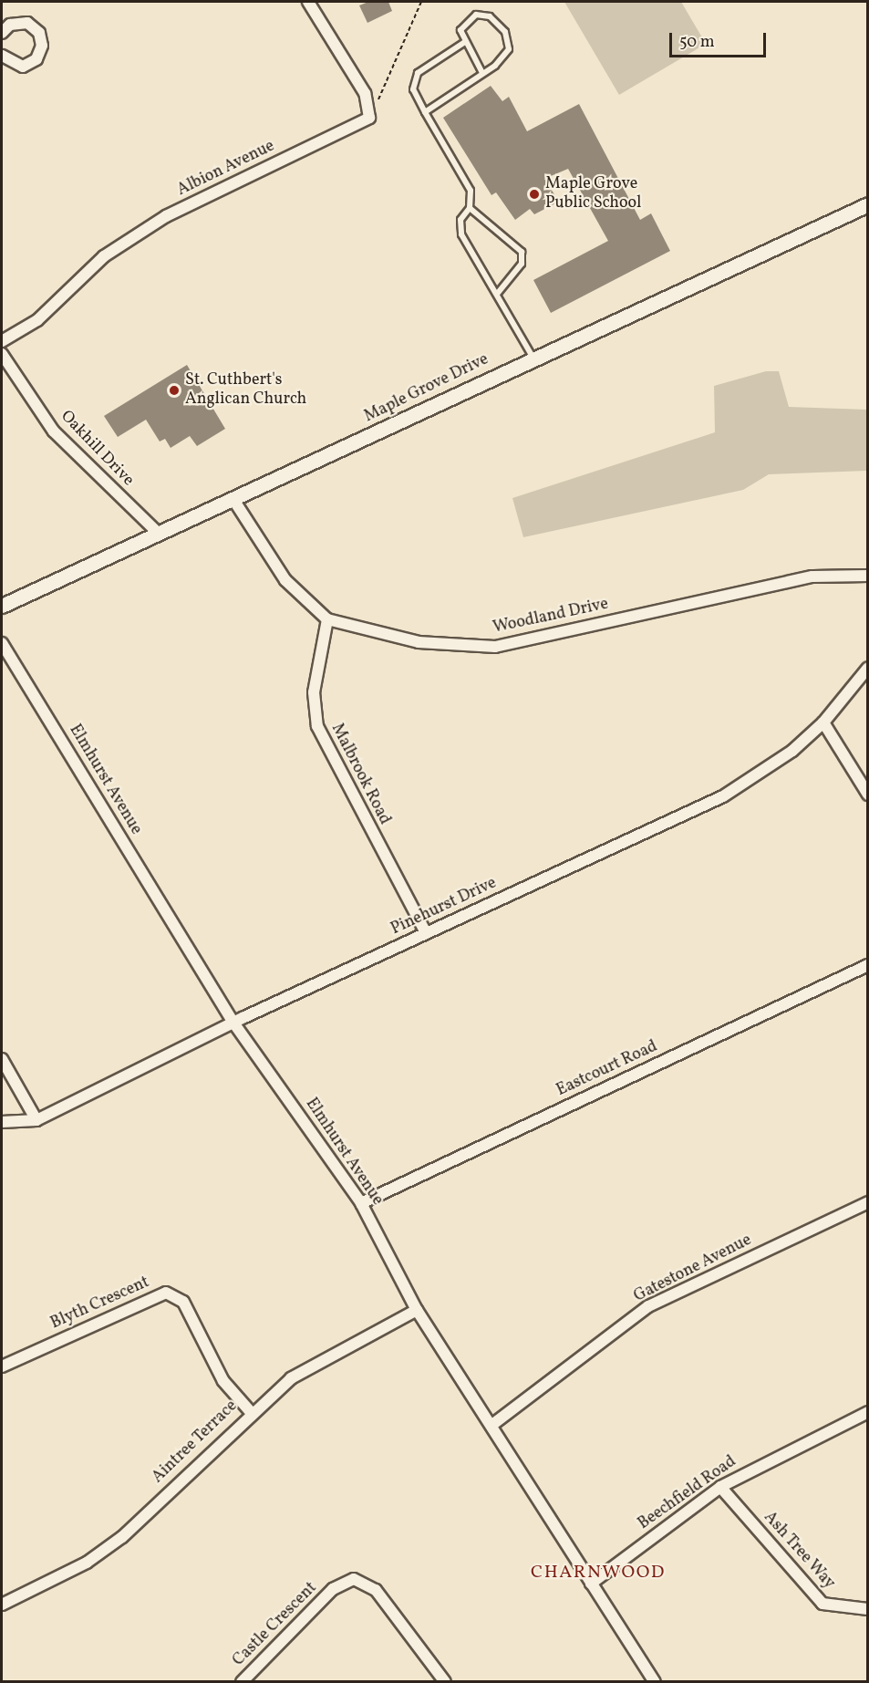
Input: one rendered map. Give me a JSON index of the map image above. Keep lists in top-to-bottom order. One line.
{"streets":{"street":["Albion Avenue","Maple Grove Drive","Oakhill Drive","Woodland Drive","Malbrook Road","Elmhurst Avenue","Pinehurst Drive","Eastcourt Road","Gatestone Avenue","Blyth Crescent","Aintree Terrace","Beechfield Road","Ash Tree Way","Castle Crescent"]},"crossings":[["Maple Grove Drive","Oakhill Drive"],["Maple Grove Drive","Woodland Drive"],["Woodland Drive","Malbrook Road"],["Malbrook Road","Pinehurst Drive"],["Elmhurst Avenue","Pinehurst Drive"],["Elmhurst Avenue","Eastcourt Road"],["Elmhurst Avenue","Gatestone Avenue"],["Elmhurst Avenue","Aintree Terrace"],["Elmhurst Avenue","Beechfield Road"],["Blyth Crescent","Aintree Terrace"],["Beechfield Road","Ash Tree Way"]],"districts":["CHARNWOOD"],"places":["Maple Grove Public School","St. Cuthbert's Anglican Church"],"scale_bar":"50 m"}
